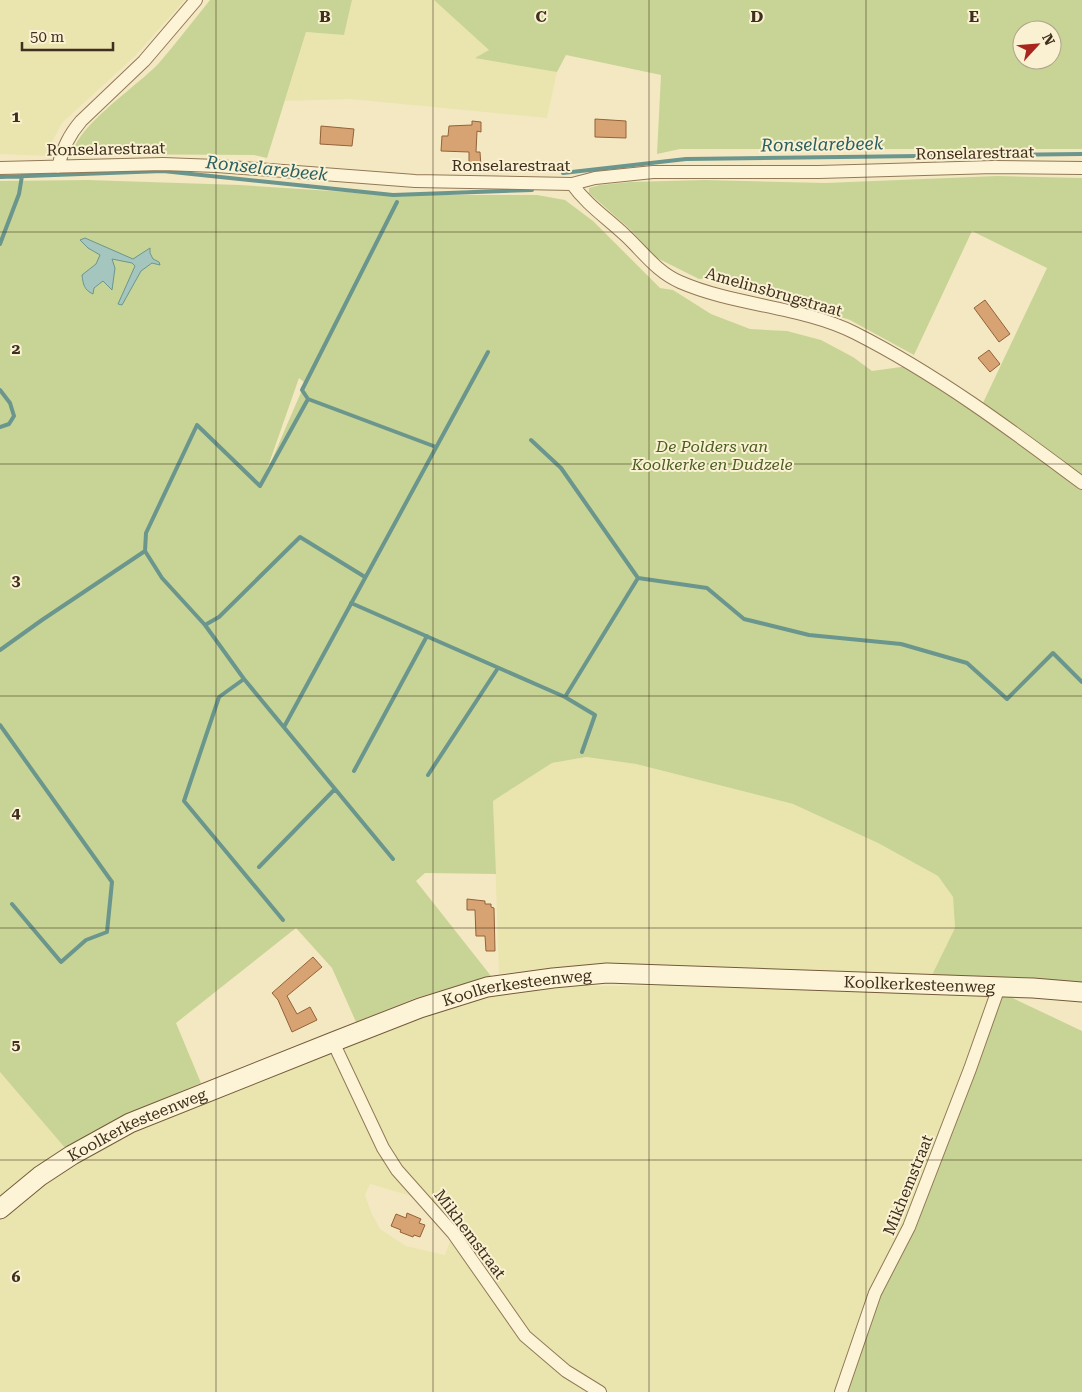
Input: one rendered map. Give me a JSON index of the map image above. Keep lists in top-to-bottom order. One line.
{"streets":{"main road":["Koolkerkesteenweg"],"street":["Ronselarestraat","Amelinsbrugstraat","Mikhemstraat"]},"crossings":[["Ronselarestraat","Amelinsbrugstraat"],["Koolkerkesteenweg","Mikhemstraat"]],"water":["Ronselarebeek"],"parks":["De Polders van Koolkerke en Dudzele"],"scale_bar":"50 m","north":"top right","grid":{"columns":["B","C","D","E"],"rows":["1","2","3","4","5","6"]}}
